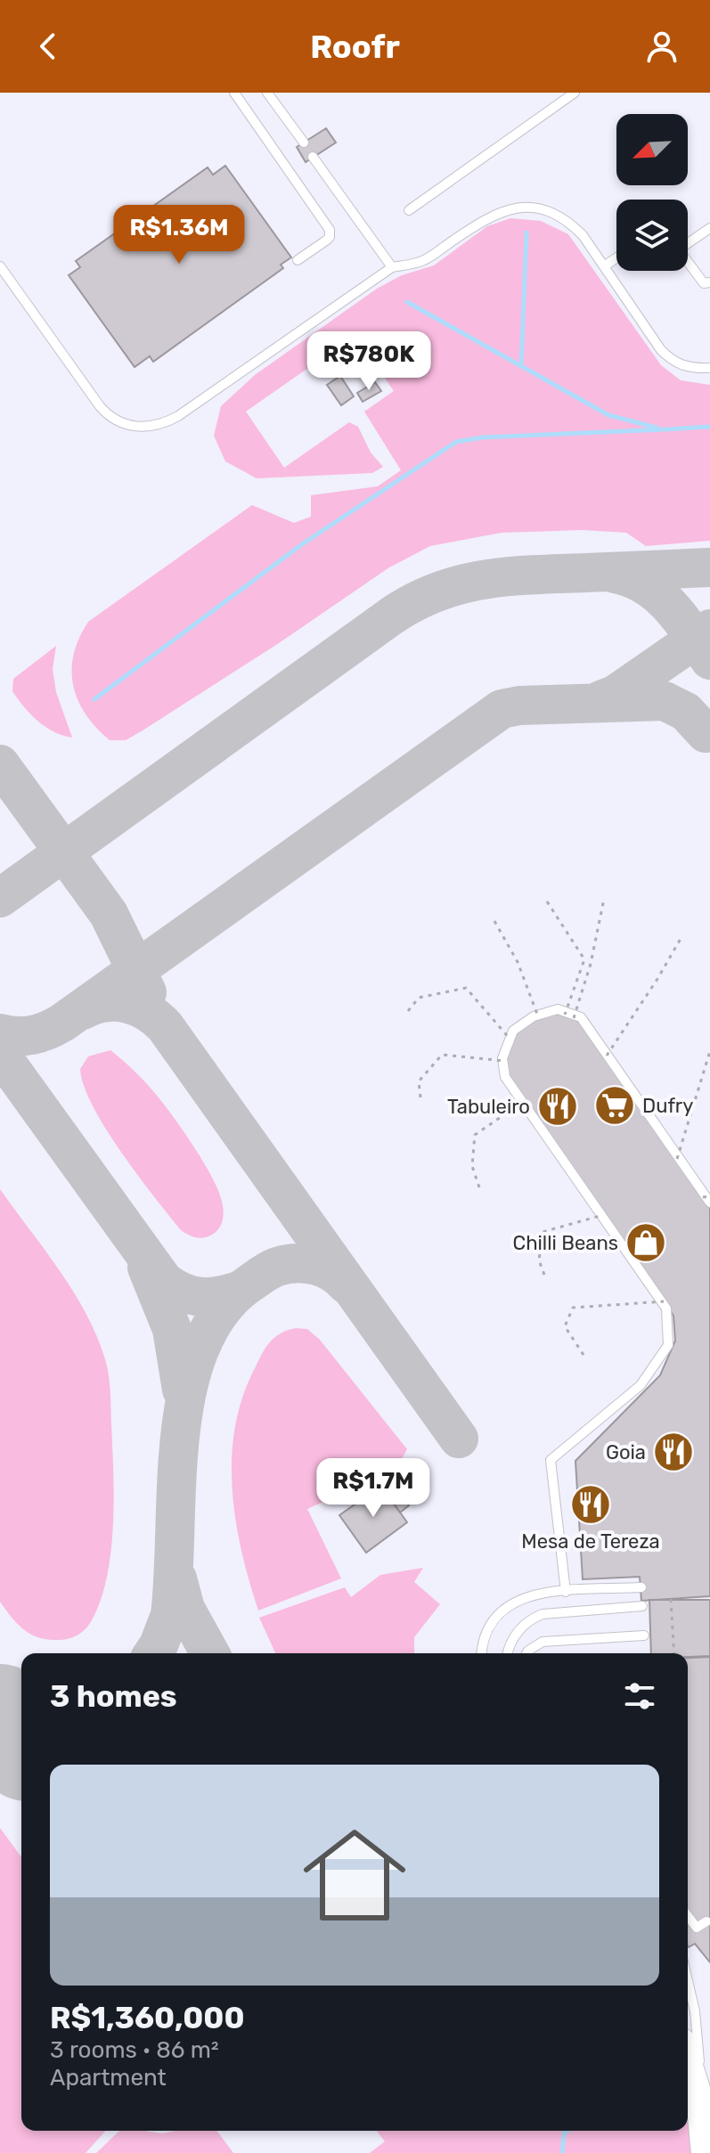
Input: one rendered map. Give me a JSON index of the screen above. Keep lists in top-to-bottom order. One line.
{"places":{"supermarket":["Dufry"],"restaurant":["Tabuleiro","Goia","Mesa de Tereza"],"shop":["Chilli Beans"]},"north":"bottom left","page":{"header":"Roofr","price":["R$1.36M","R$780K","R$1.7M"],"heading":"3 homes","list":[{"name":"R$1,360,000","note":"3 rooms · 86 m² · Apartment"}]}}
